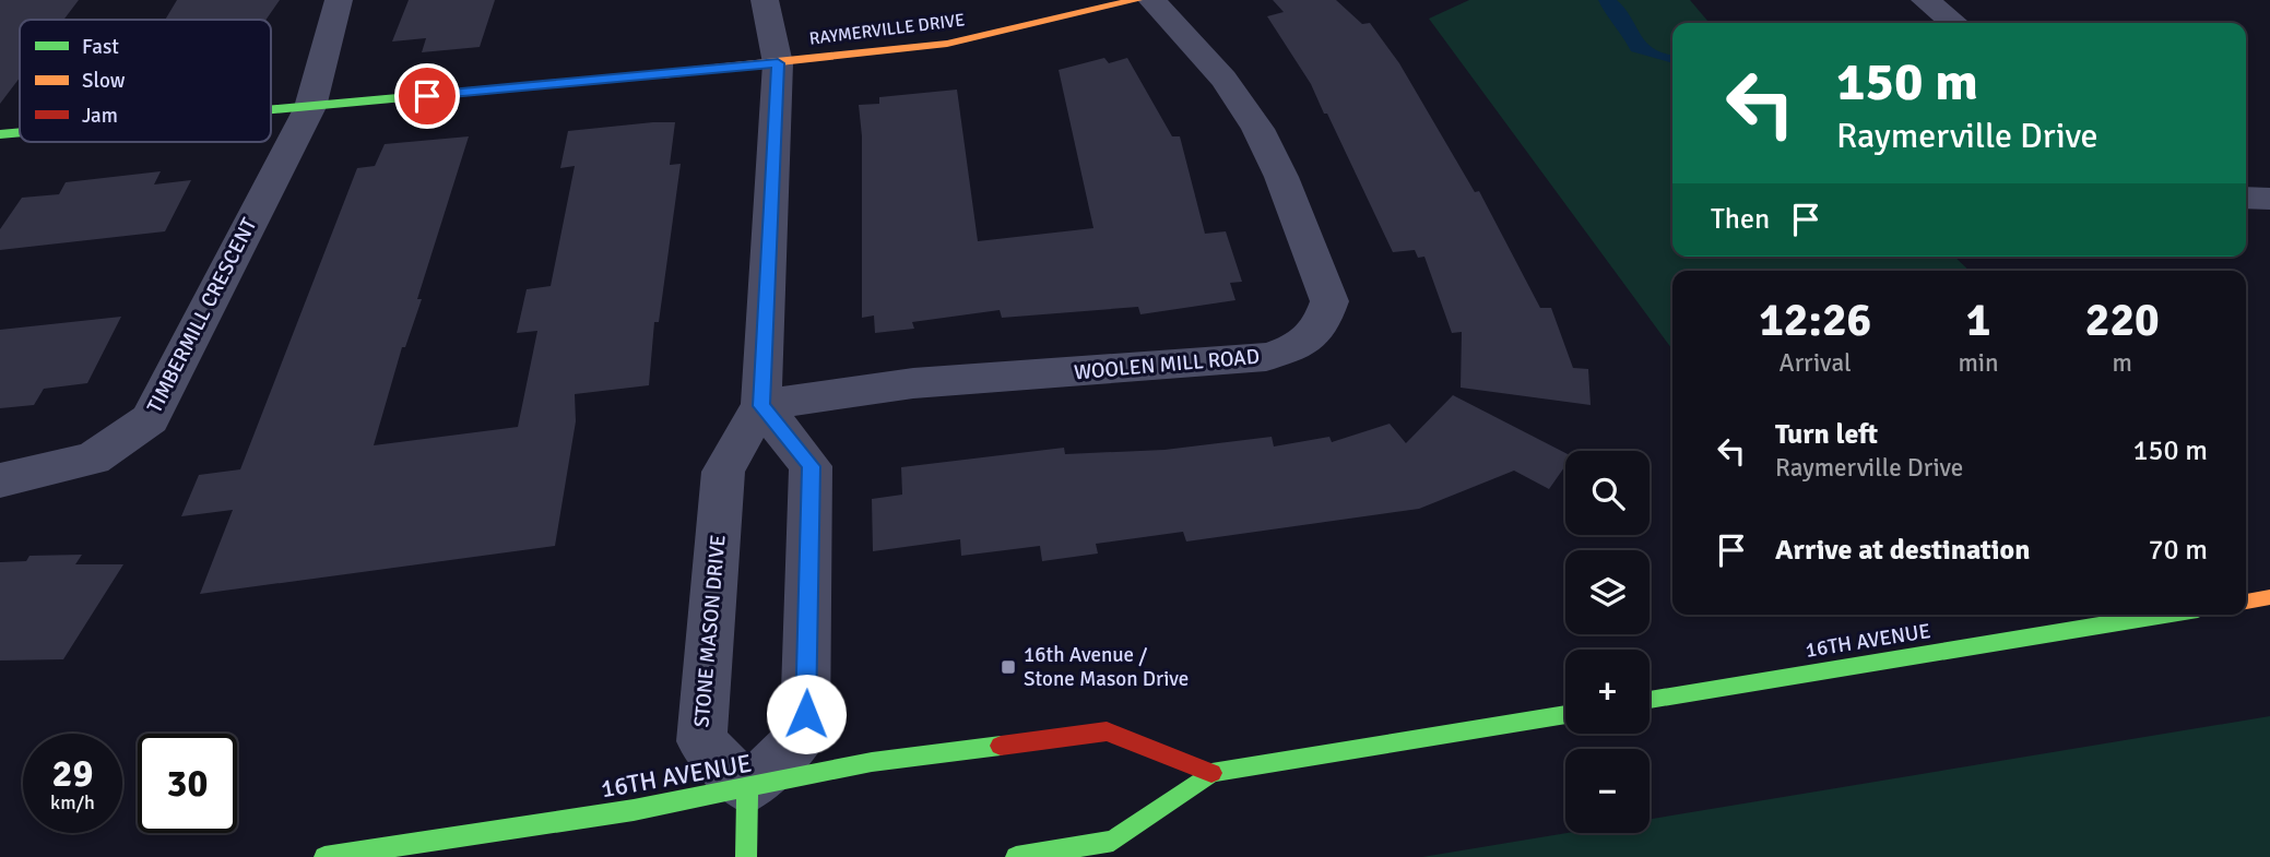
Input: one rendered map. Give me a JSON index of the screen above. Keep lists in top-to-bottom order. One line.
{"streets":{"main road":["RAYMERVILLE DRIVE","16TH AVENUE"],"street":["TIMBERMILL CRESCENT","WOOLEN MILL ROAD","STONE MASON DRIVE"]},"crossings":[["RAYMERVILLE DRIVE","TIMBERMILL CRESCENT"],["RAYMERVILLE DRIVE","STONE MASON DRIVE"],["WOOLEN MILL ROAD","STONE MASON DRIVE"],["STONE MASON DRIVE","16TH AVENUE"]],"places":{"transit":["16th Avenue / Stone Mason Drive"]},"legend":["Fast","Slow","Jam"],"page":{"turn":["150 m","Raymerville Drive"],"then":"Then","eta":["12:26","Arrival","1","min","220","m"],"list":[{"name":"Turn left","note":"Raymerville Drive","value":"150 m"},{"name":"Arrive at destination","value":"70 m"}],"map_buttons":["+","−"],"speed":"29 km/h","limit":"30"}}
